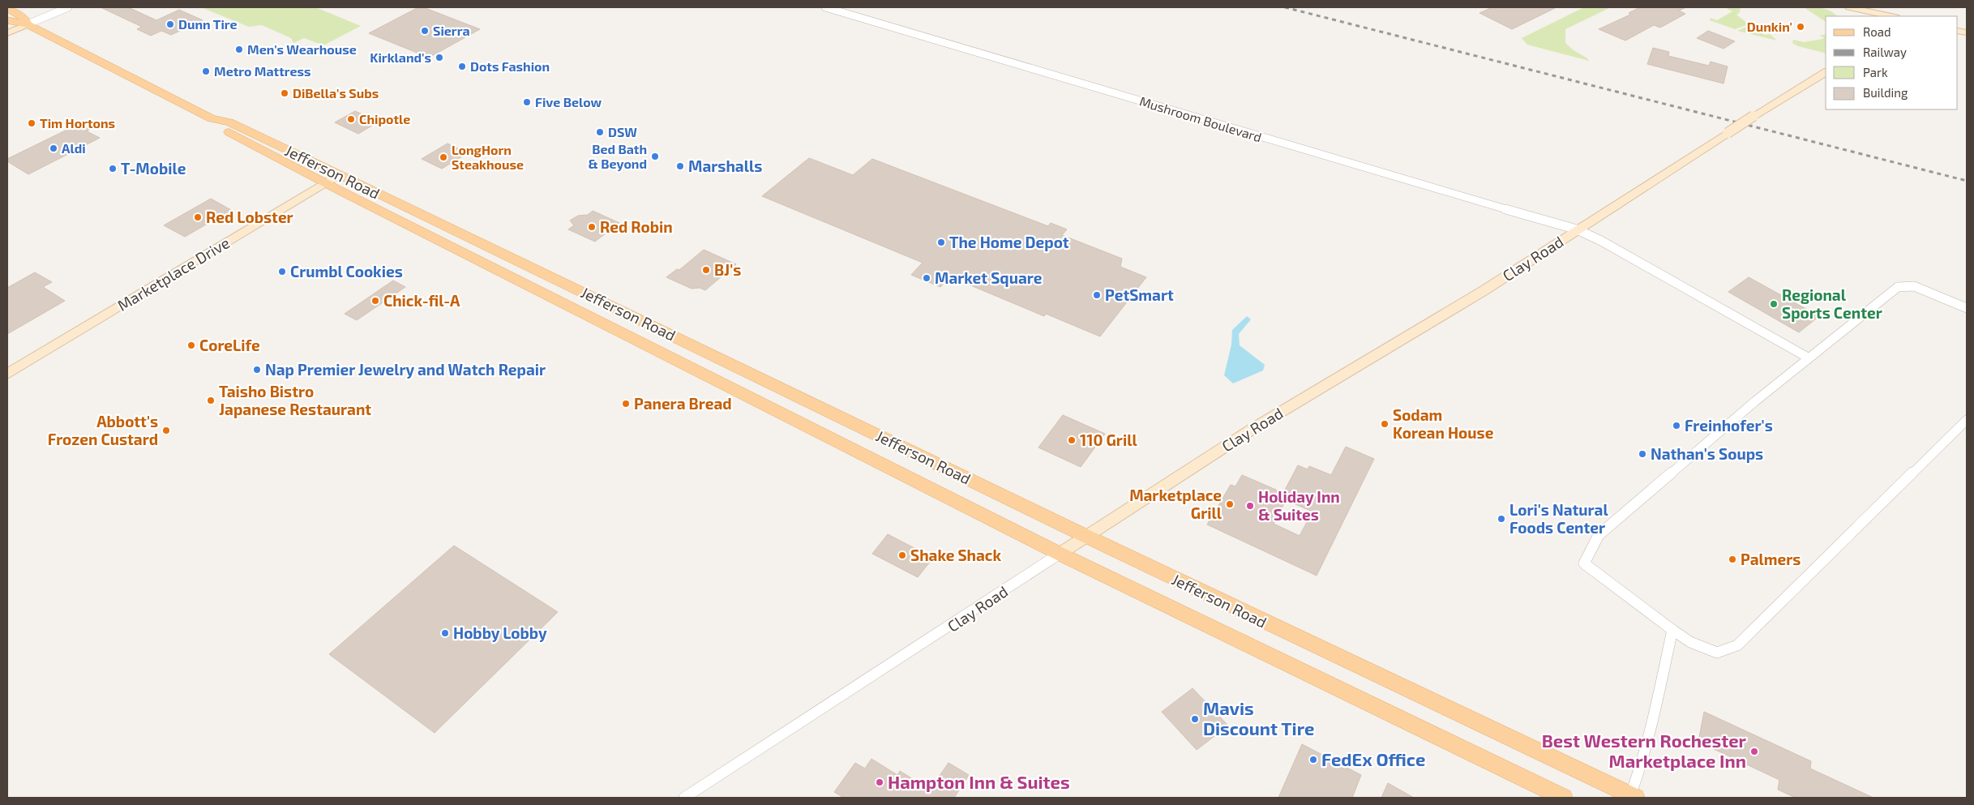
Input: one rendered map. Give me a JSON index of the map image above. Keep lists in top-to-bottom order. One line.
{"streets":{"main road":["Jefferson Road"],"street":["Mushroom Boulevard","Clay Road","Marketplace Drive"]},"crossings":[["Mushroom Boulevard","Clay Road"],["Jefferson Road","Clay Road"],["Jefferson Road","Marketplace Drive"]],"places":["Dunn Tire","Dunkin'","Sierra","Men's Wearhouse","Kirkland's","Dots Fashion","Metro Mattress","DiBella's Subs","Five Below","Chipotle","Tim Hortons","DSW","Aldi","Bed Bath & Beyond","LongHorn Steakhouse","Marshalls","T-Mobile","Red Lobster","Red Robin","The Home Depot","BJ's","Crumbl Cookies","Market Square","PetSmart","Chick-fil-A","Regional Sports Center","CoreLife","Nap Premier Jewelry and Watch Repair","Taisho Bistro Japanese Restaurant","Panera Bread","Sodam Korean House","Freinhofer's","Abbott's Frozen Custard","110 Grill","Nathan's Soups","Marketplace Grill","Holiday Inn & Suites","Lori's Natural Foods Center","Shake Shack","Palmers","Hobby Lobby","Mavis Discount Tire","Best Western Rochester Marketplace Inn","FedEx Office","Hampton Inn & Suites"],"legend":["Road","Railway","Park","Building"]}
